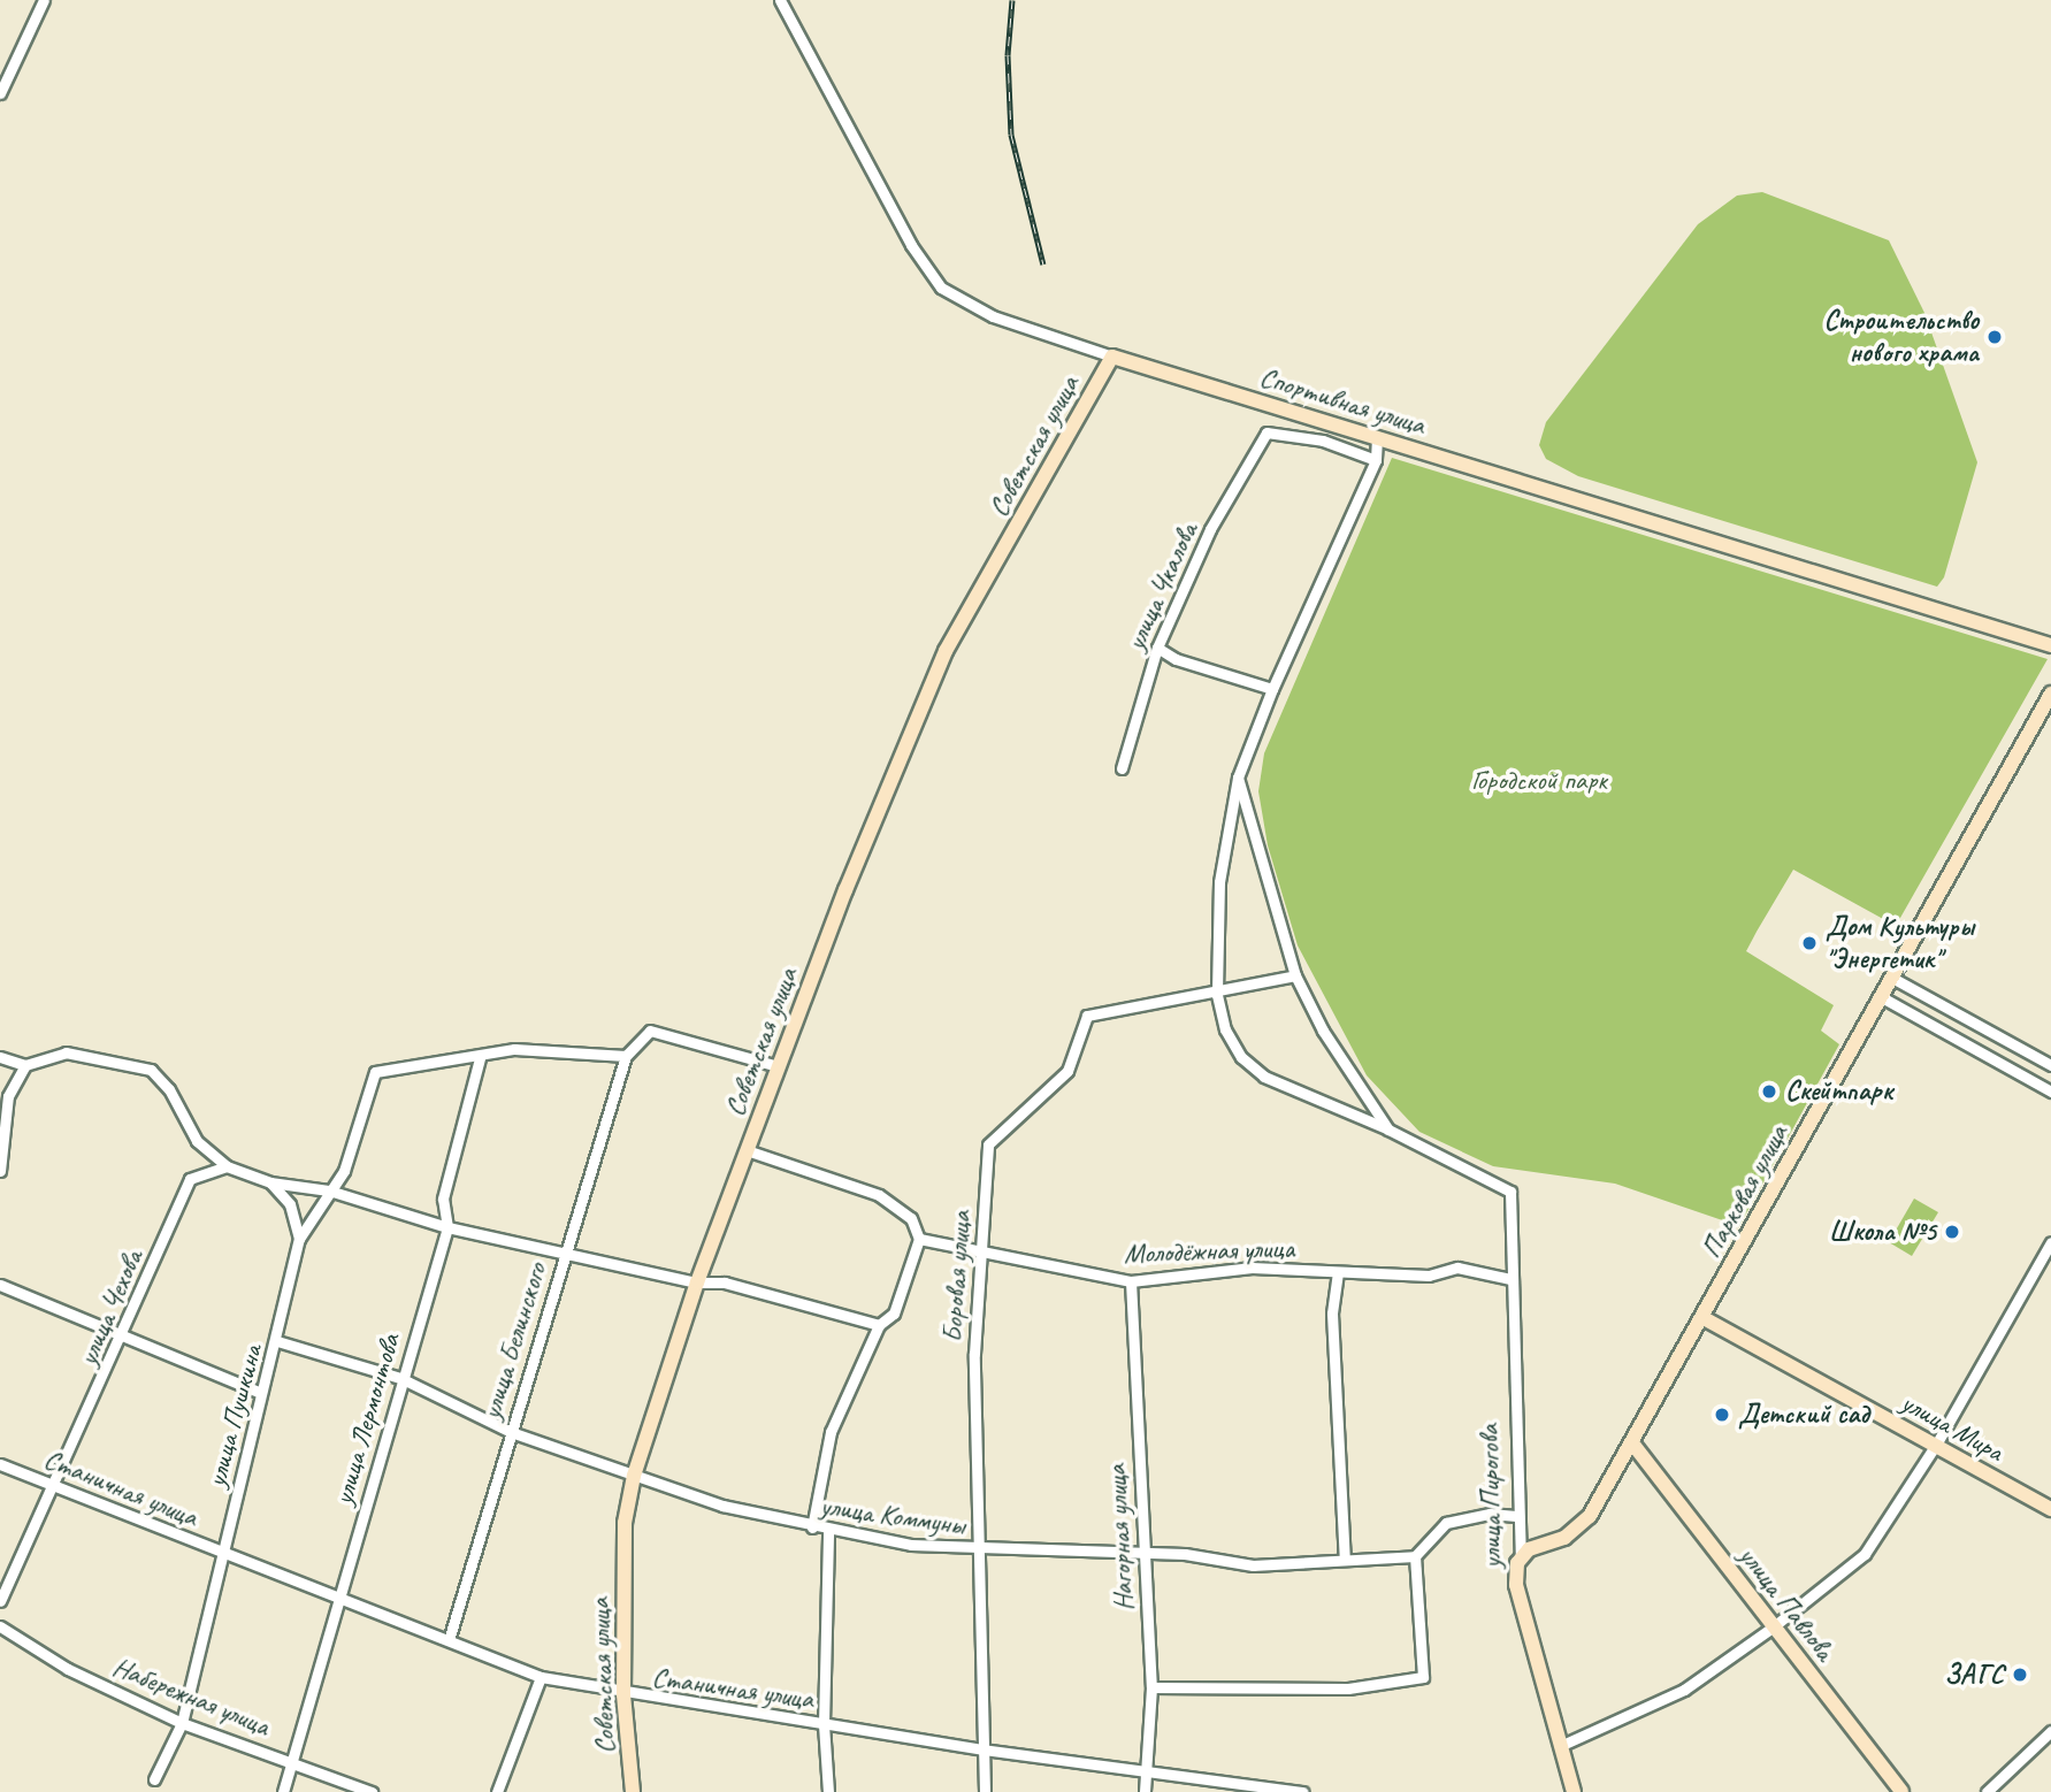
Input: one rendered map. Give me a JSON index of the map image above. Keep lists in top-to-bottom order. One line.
{"streets":{"street":["Спортивная улица","Советская улица","улица Чкалова","Парковая улица","Молодёжная улица","Боровая улица","улица Чехова","улица Белинского","улица Пушкина","улица Лермонтова","улица Мира","Станичная улица","улица Пирогова","улица Коммуны","Нагорная улица","улица Павлова","Набережная улица"]},"crossings":[["Спортивная улица","Советская улица"],["Советская улица","Станичная улица"],["Советская улица","улица Коммуны"],["Парковая улица","улица Мира"],["Парковая улица","улица Пирогова"],["Парковая улица","улица Павлова"],["Молодёжная улица","Боровая улица"],["Молодёжная улица","улица Пирогова"],["Молодёжная улица","Нагорная улица"],["Боровая улица","Станичная улица"],["Боровая улица","улица Коммуны"],["улица Чехова","Станичная улица"],["улица Белинского","Станичная улица"],["улица Белинского","улица Коммуны"],["улица Пушкина","улица Лермонтова"],["улица Пушкина","Станичная улица"],["улица Пушкина","улица Коммуны"],["улица Пушкина","Набережная улица"],["улица Лермонтова","Станичная улица"],["улица Лермонтова","улица Коммуны"],["улица Лермонтова","Набережная улица"],["Станичная улица","Нагорная улица"],["улица Коммуны","Нагорная улица"]],"parks":["Городской парк"],"places":["Строительство нового храма","Дом Культуры \"Энергетик\"","Скейтпарк","Школа №5","Детский сад","ЗАГС"]}
